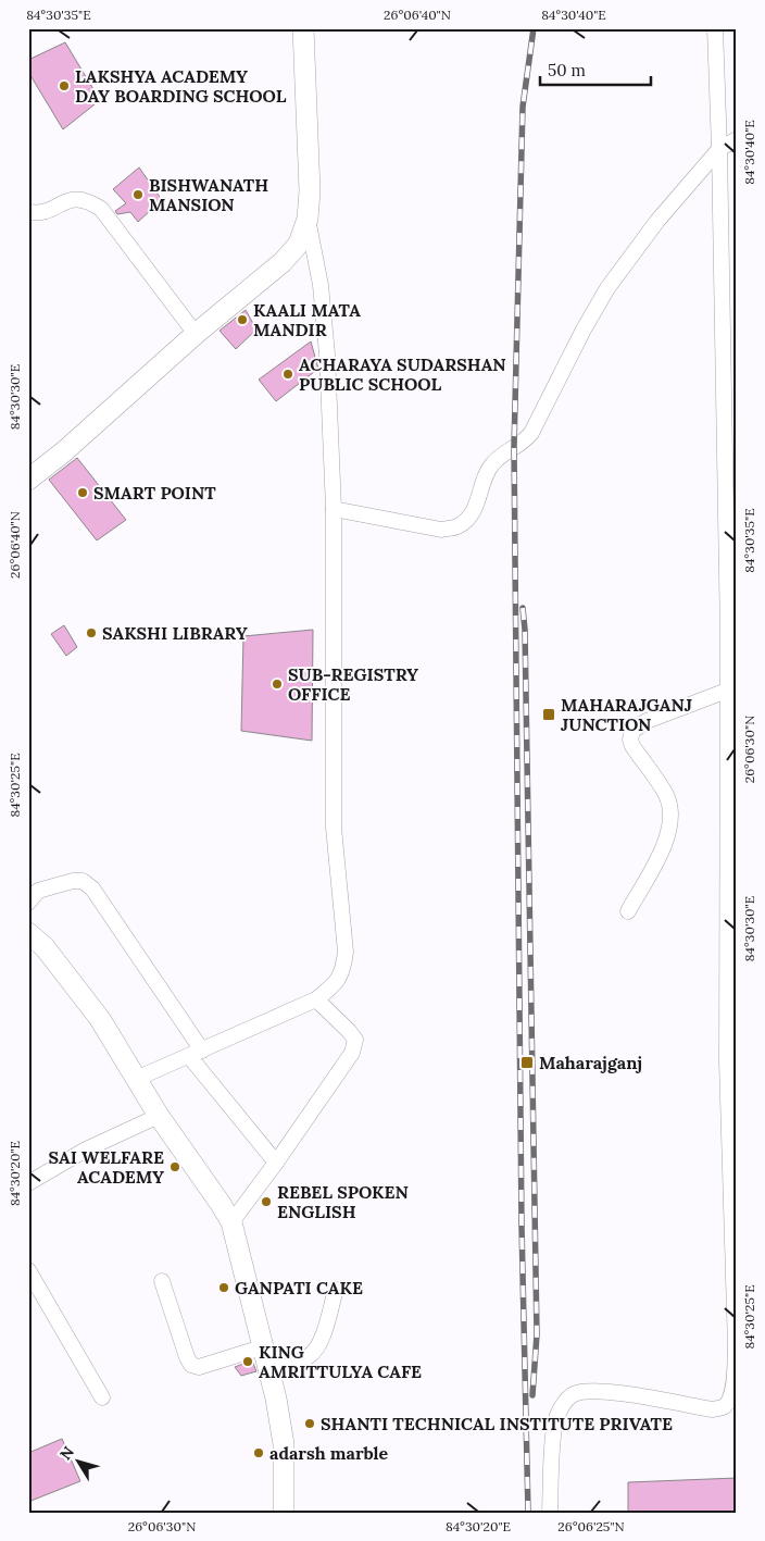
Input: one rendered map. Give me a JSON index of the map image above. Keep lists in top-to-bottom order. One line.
{"places":{"other":["LAKSHYA ACADEMY DAY BOARDING SCHOOL","BISHWANATH MANSION","KAALI MATA MANDIR","ACHARAYA SUDARSHAN PUBLIC SCHOOL","SMART POINT","SAKSHI LIBRARY","SUB-REGISTRY OFFICE","SAI WELFARE ACADEMY","REBEL SPOKEN ENGLISH","GANPATI CAKE","KING AMRITTULYA CAFE","SHANTI TECHNICAL INSTITUTE PRIVATE","adarsh marble"],"transit":["MAHARAJGANJ JUNCTION","Maharajganj"]},"scale_bar":"50 m","north":"top left","coordinates":["84°30'35\"E","26°06'40\"N","84°30'40\"E","84°30'30\"E","26°06'30\"N","84°30'25\"E","84°30'20\"E","26°06'25\"N"]}
